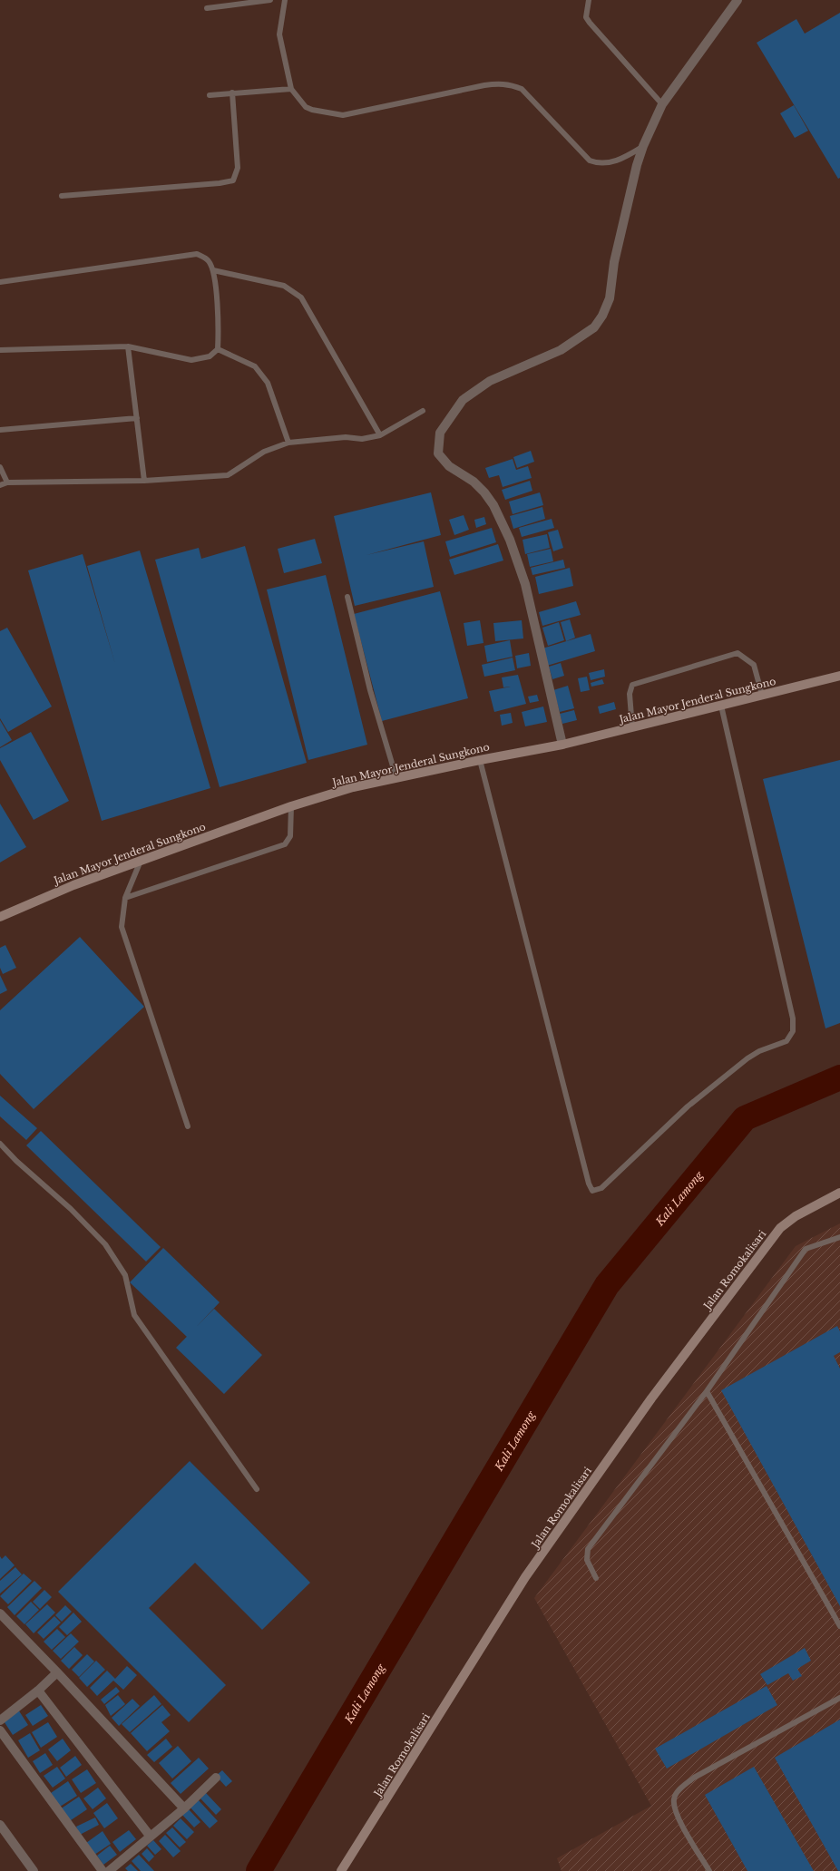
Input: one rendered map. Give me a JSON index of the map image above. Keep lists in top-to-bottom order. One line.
{"streets":{"main road":["Jalan Mayor Jenderal Sungkono","Jalan Romokalisari"]},"water":["Kali Lamong"]}
